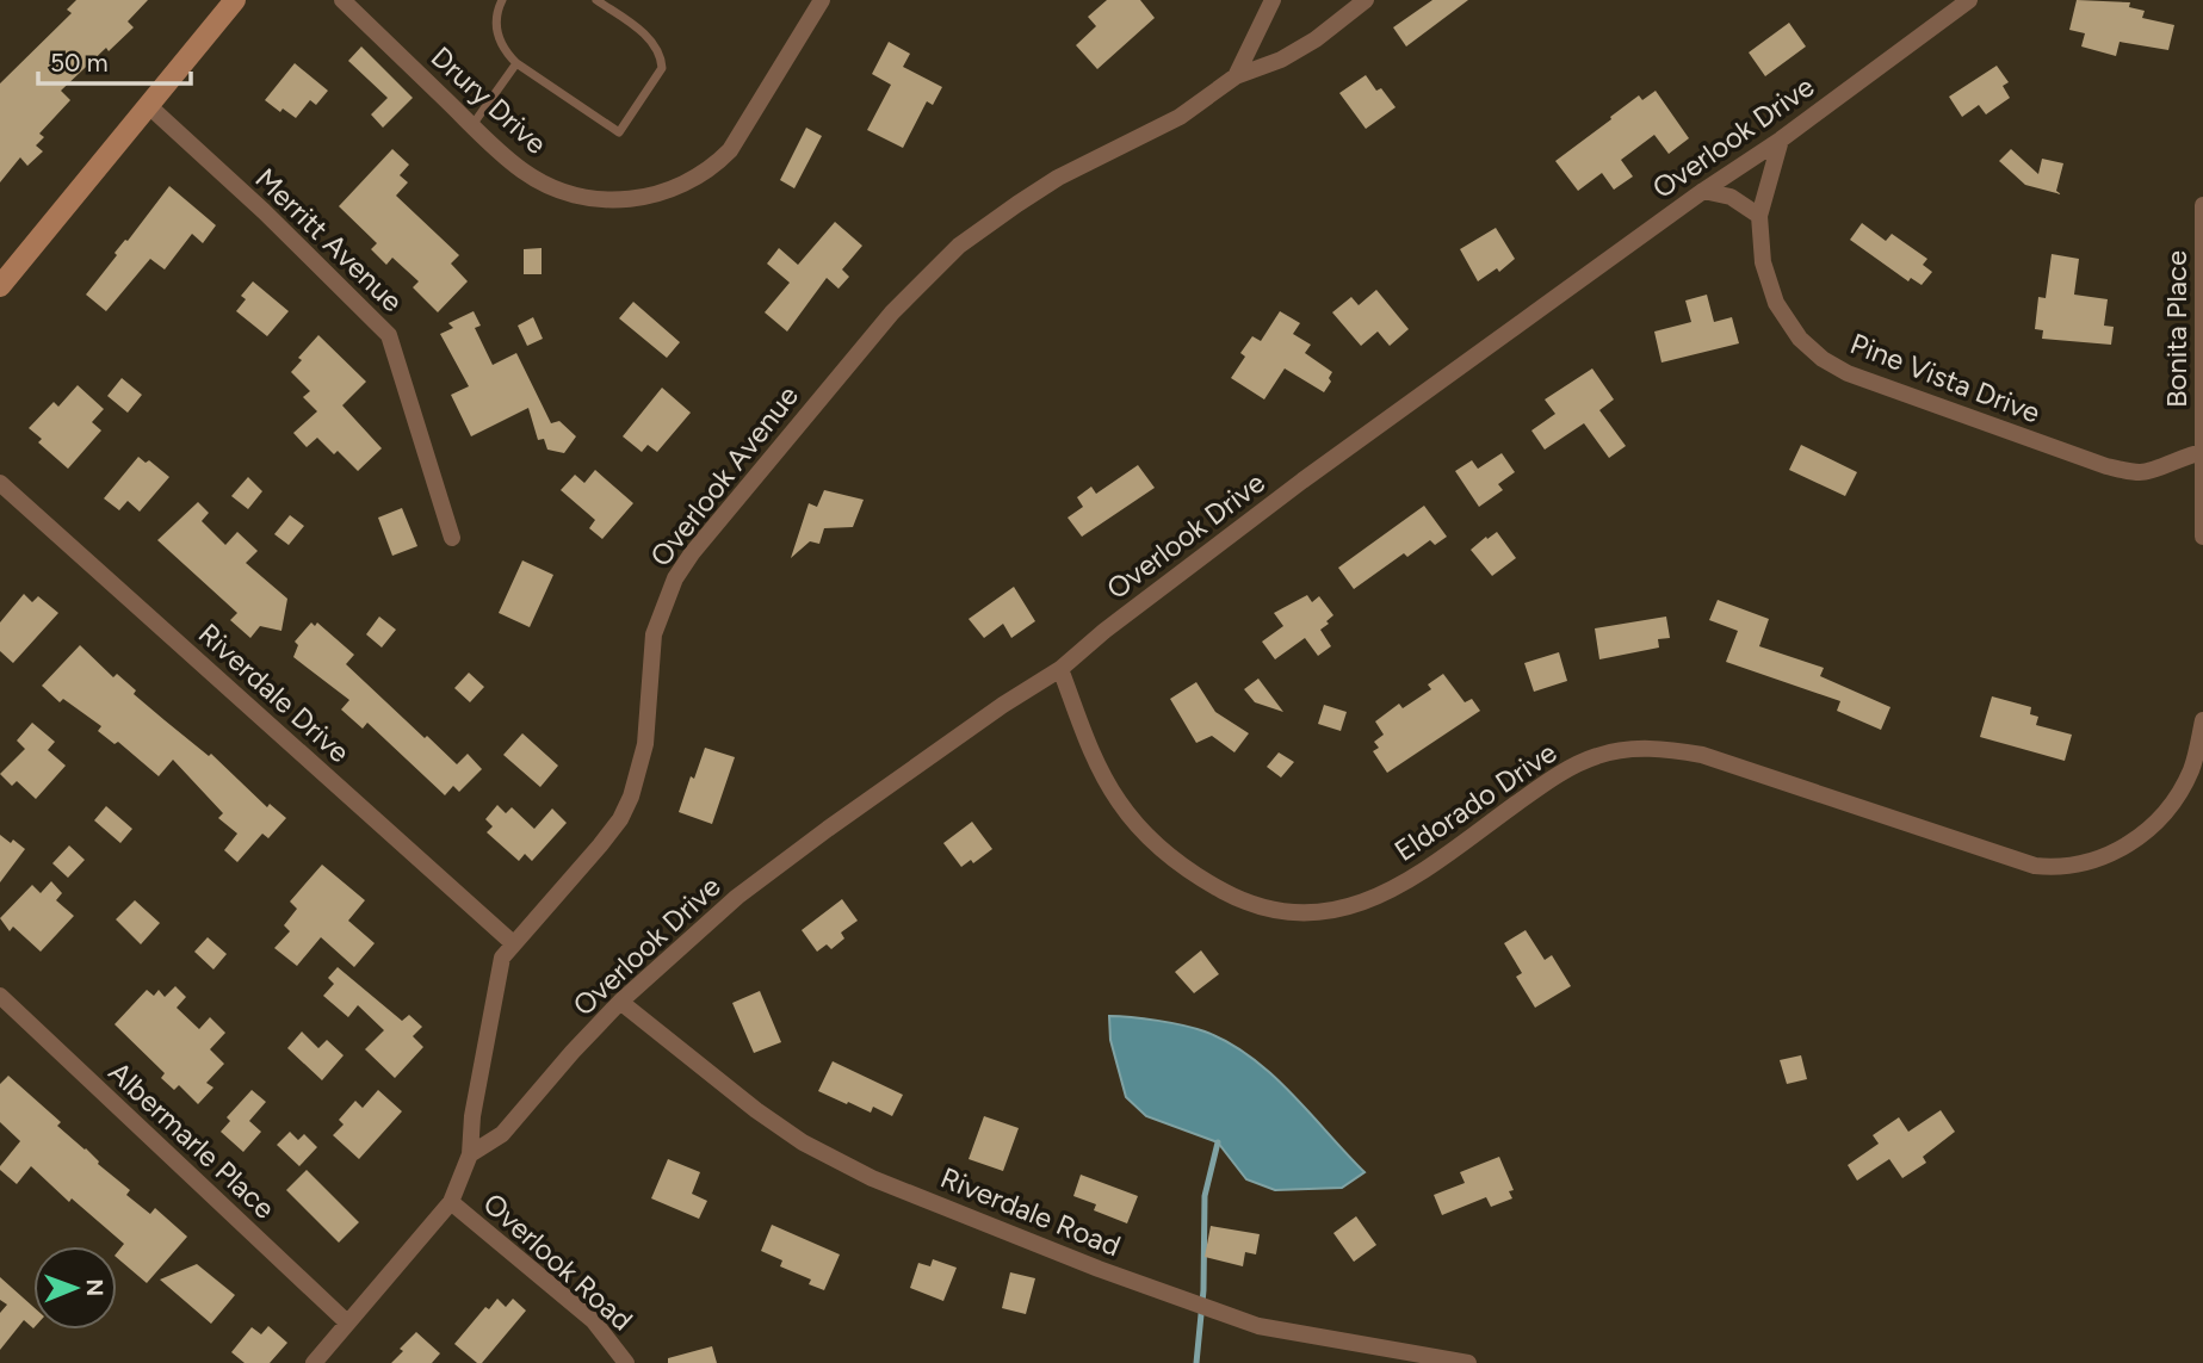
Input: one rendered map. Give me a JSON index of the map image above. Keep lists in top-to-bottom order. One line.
{"streets":{"street":["Drury Drive","Overlook Drive","Merritt Avenue","Bonita Place","Pine Vista Drive","Overlook Avenue","Riverdale Drive","Eldorado Drive","Albermarle Place","Riverdale Road","Overlook Road"]},"crossings":[["Overlook Drive","Pine Vista Drive"],["Overlook Drive","Overlook Avenue"],["Overlook Drive","Eldorado Drive"],["Overlook Drive","Riverdale Road"],["Bonita Place","Pine Vista Drive"],["Overlook Avenue","Riverdale Drive"],["Overlook Avenue","Albermarle Place"],["Overlook Avenue","Overlook Road"]],"scale_bar":"50 m","north":"right"}
